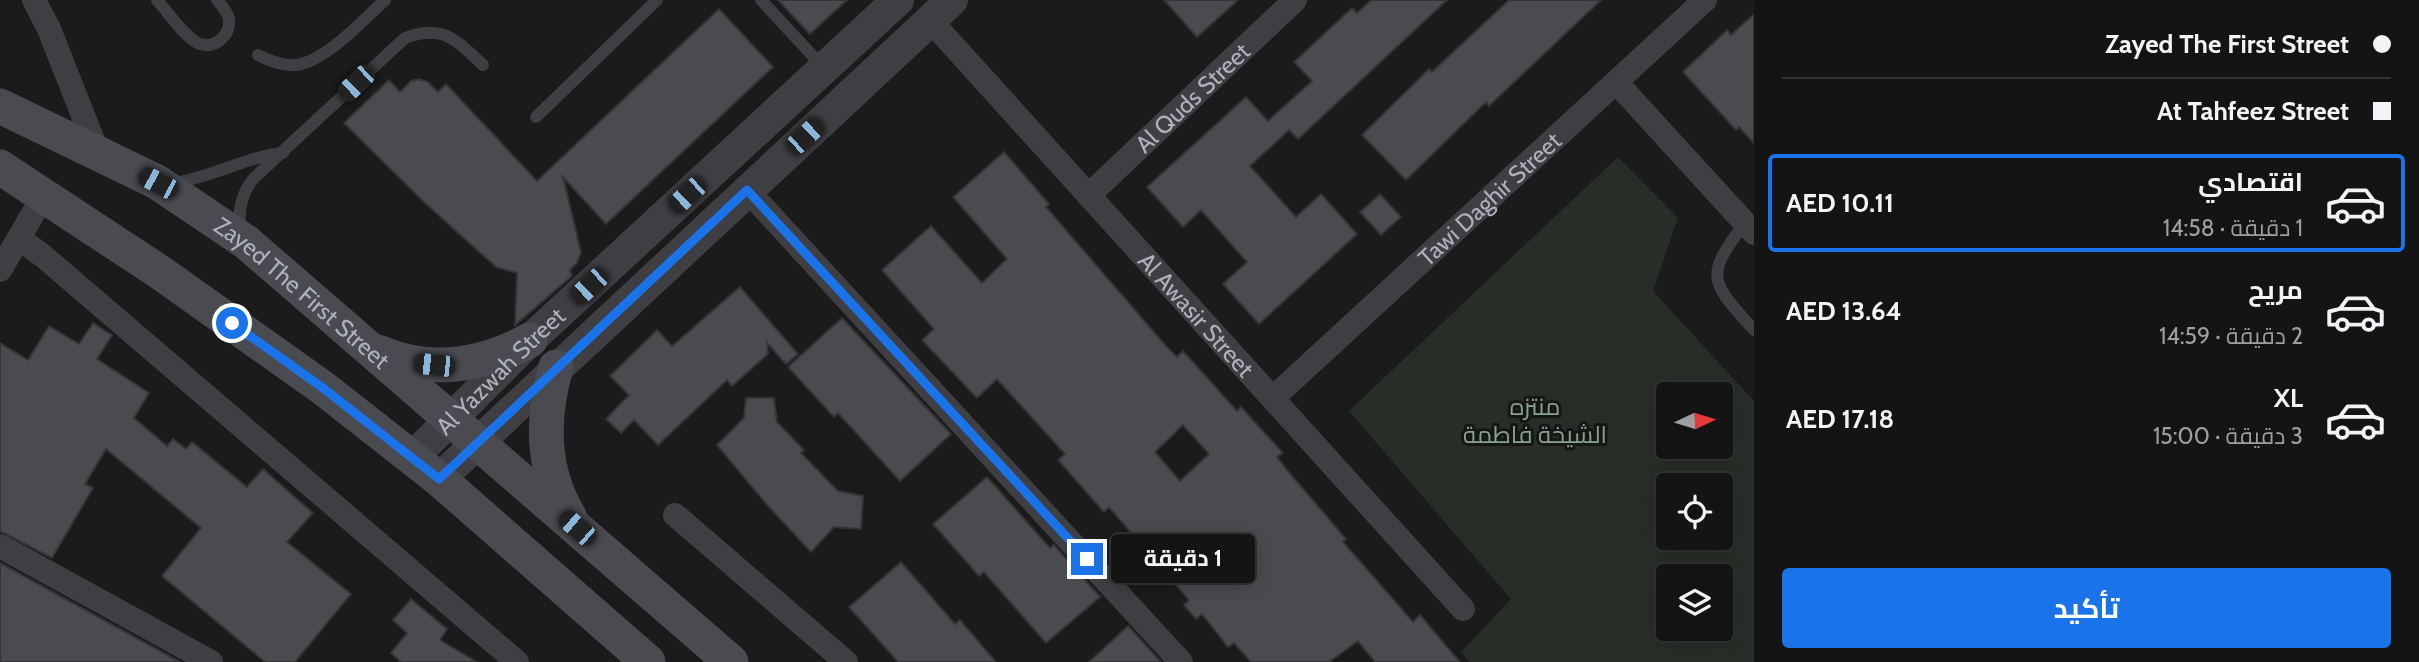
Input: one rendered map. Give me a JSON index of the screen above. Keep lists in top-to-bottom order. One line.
{"streets":{"main road":["Zayed The First Street"],"street":["Al Quds Street","Tawi Daghir Street","Al Awasir Street","Al Yazwah Street"]},"crossings":[["Al Quds Street","Al Awasir Street"],["Tawi Daghir Street","Al Awasir Street"],["Zayed The First Street","Al Yazwah Street"],["Al Awasir Street","Al Yazwah Street"]],"parks":["منتزه الشيخة فاطمة"],"north":"right","page":{"banner":["Zayed The First Street","At Tahfeez Street"],"list":[{"name":"اقتصادي","note":"1 دقيقة · 14:58","value":"AED 10.11"},{"name":"مريح","note":"2 دقيقة · 14:59","value":"AED 13.64"},{"name":"XL","note":"3 دقيقة · 15:00","value":"AED 17.18"}],"bubble":"1 دقيقة","buttons":"تأكيد"}}
